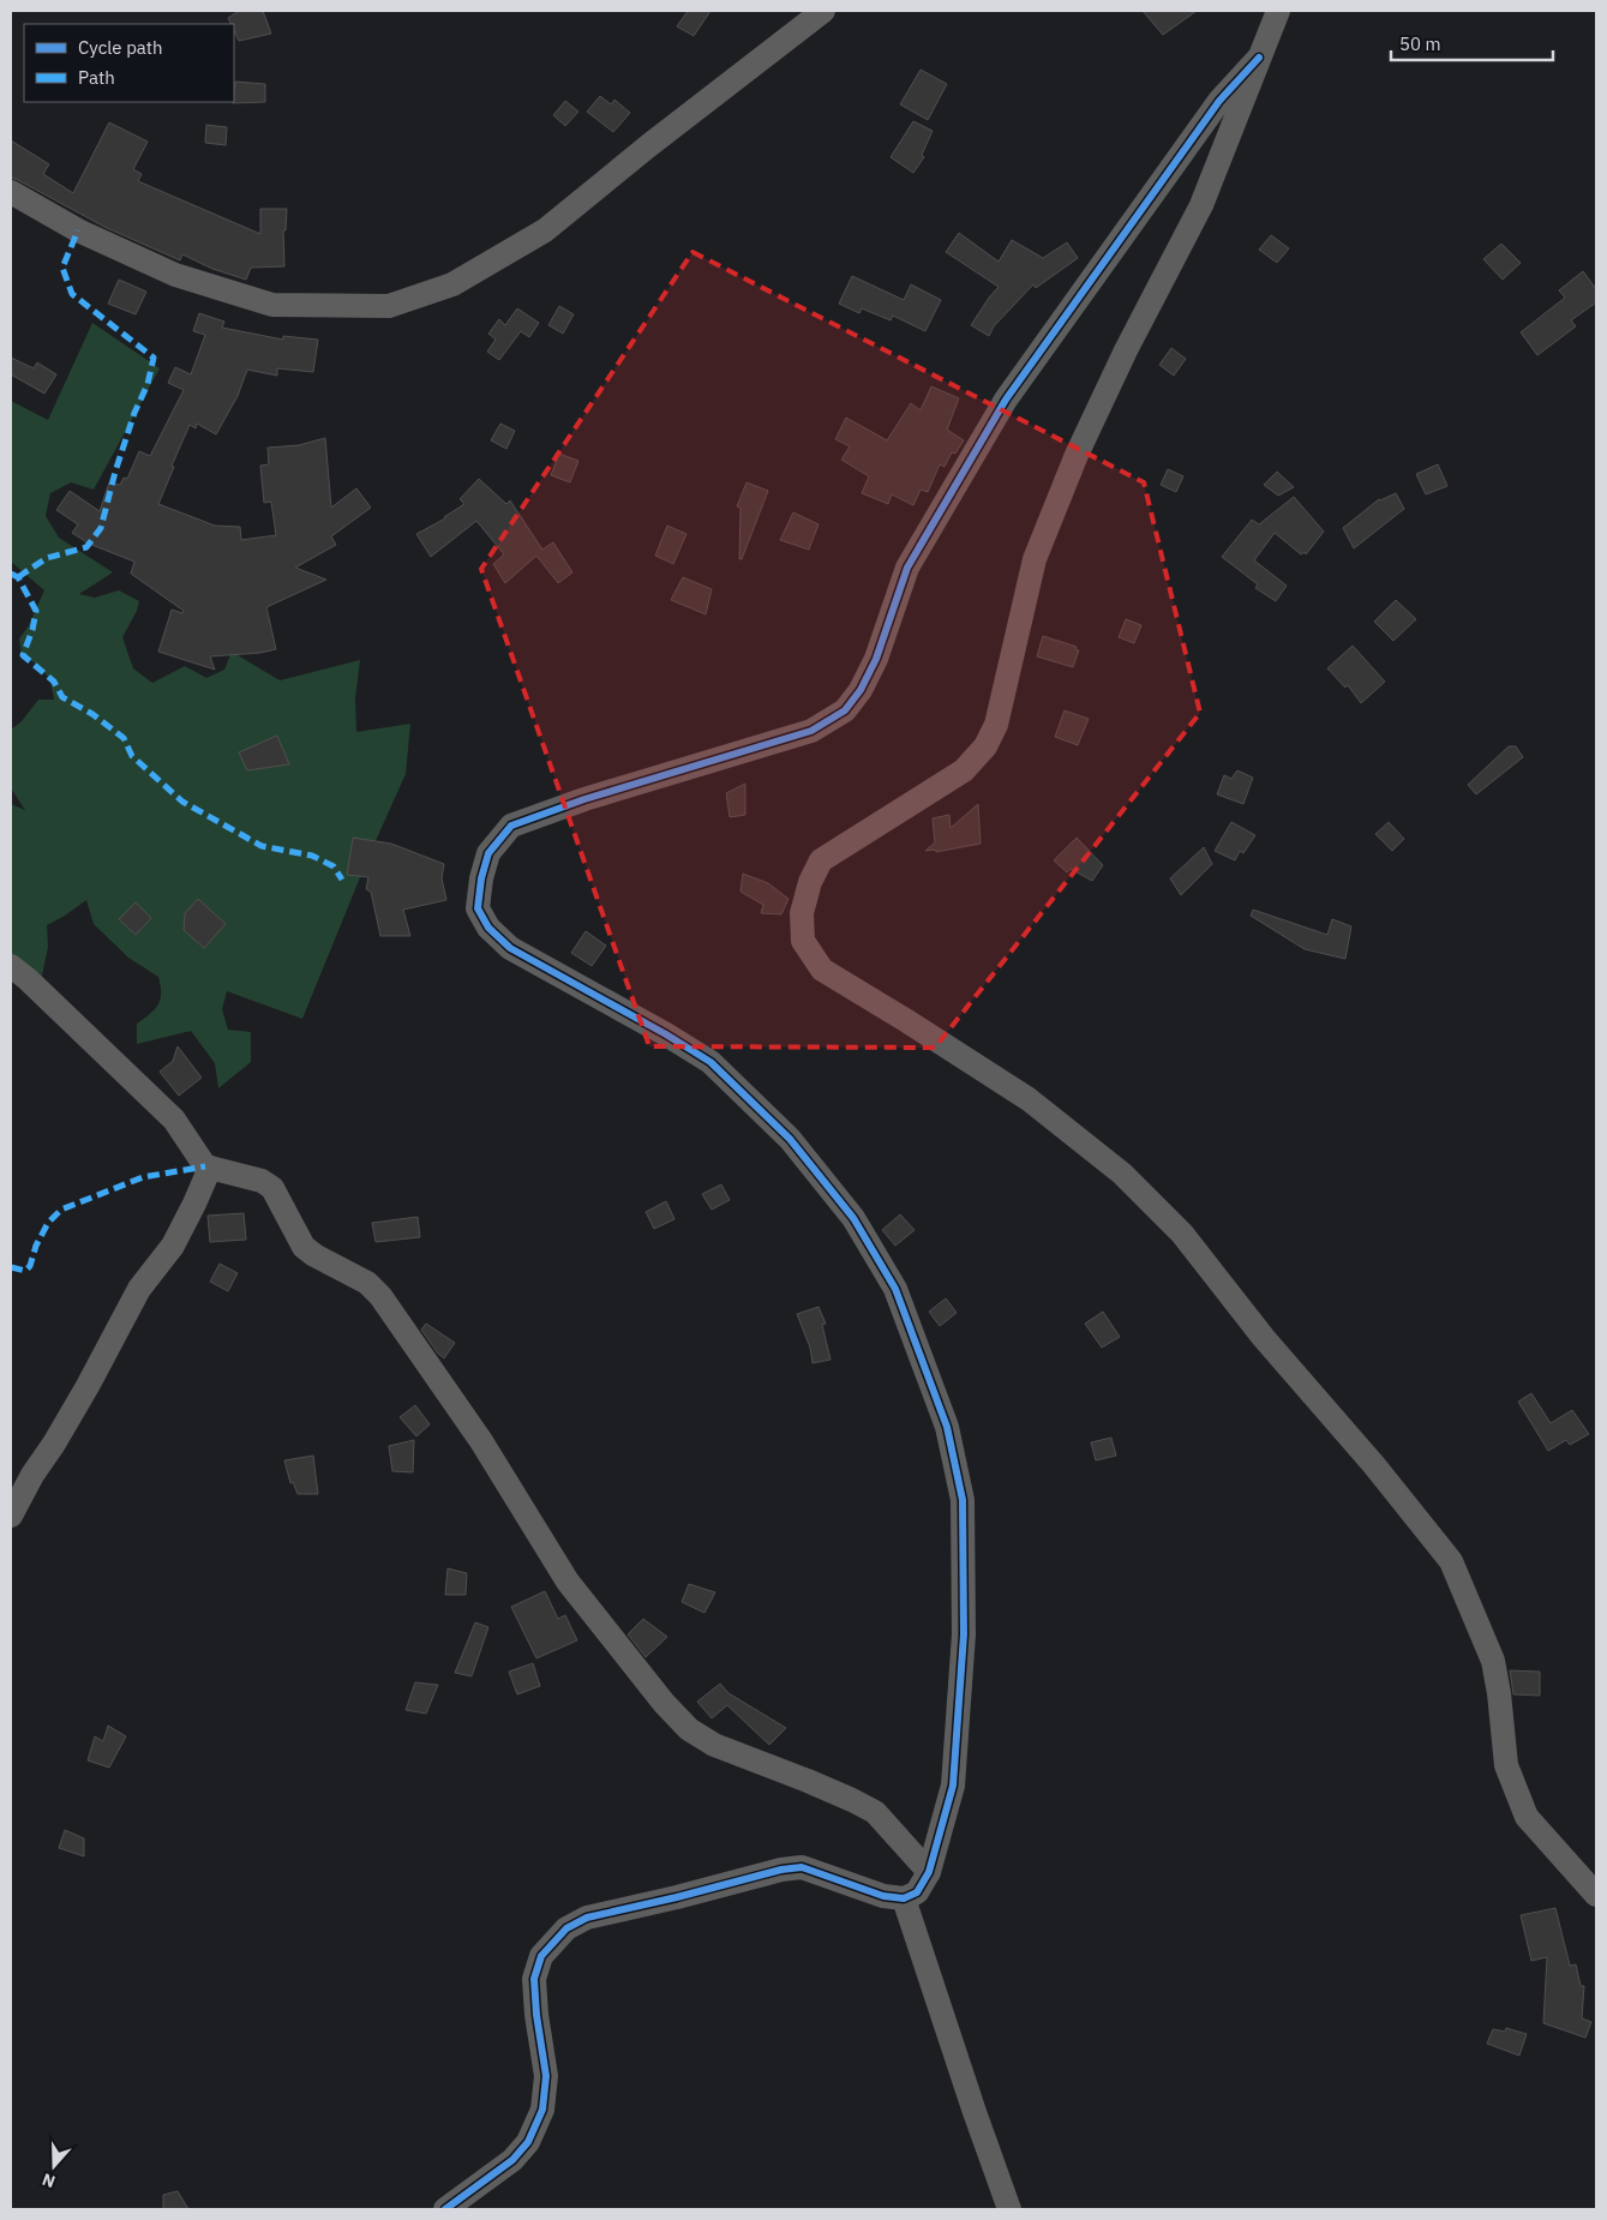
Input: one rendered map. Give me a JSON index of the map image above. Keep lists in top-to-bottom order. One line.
{"legend":["Cycle path","Path"],"scale_bar":"50 m","north":"bottom"}
